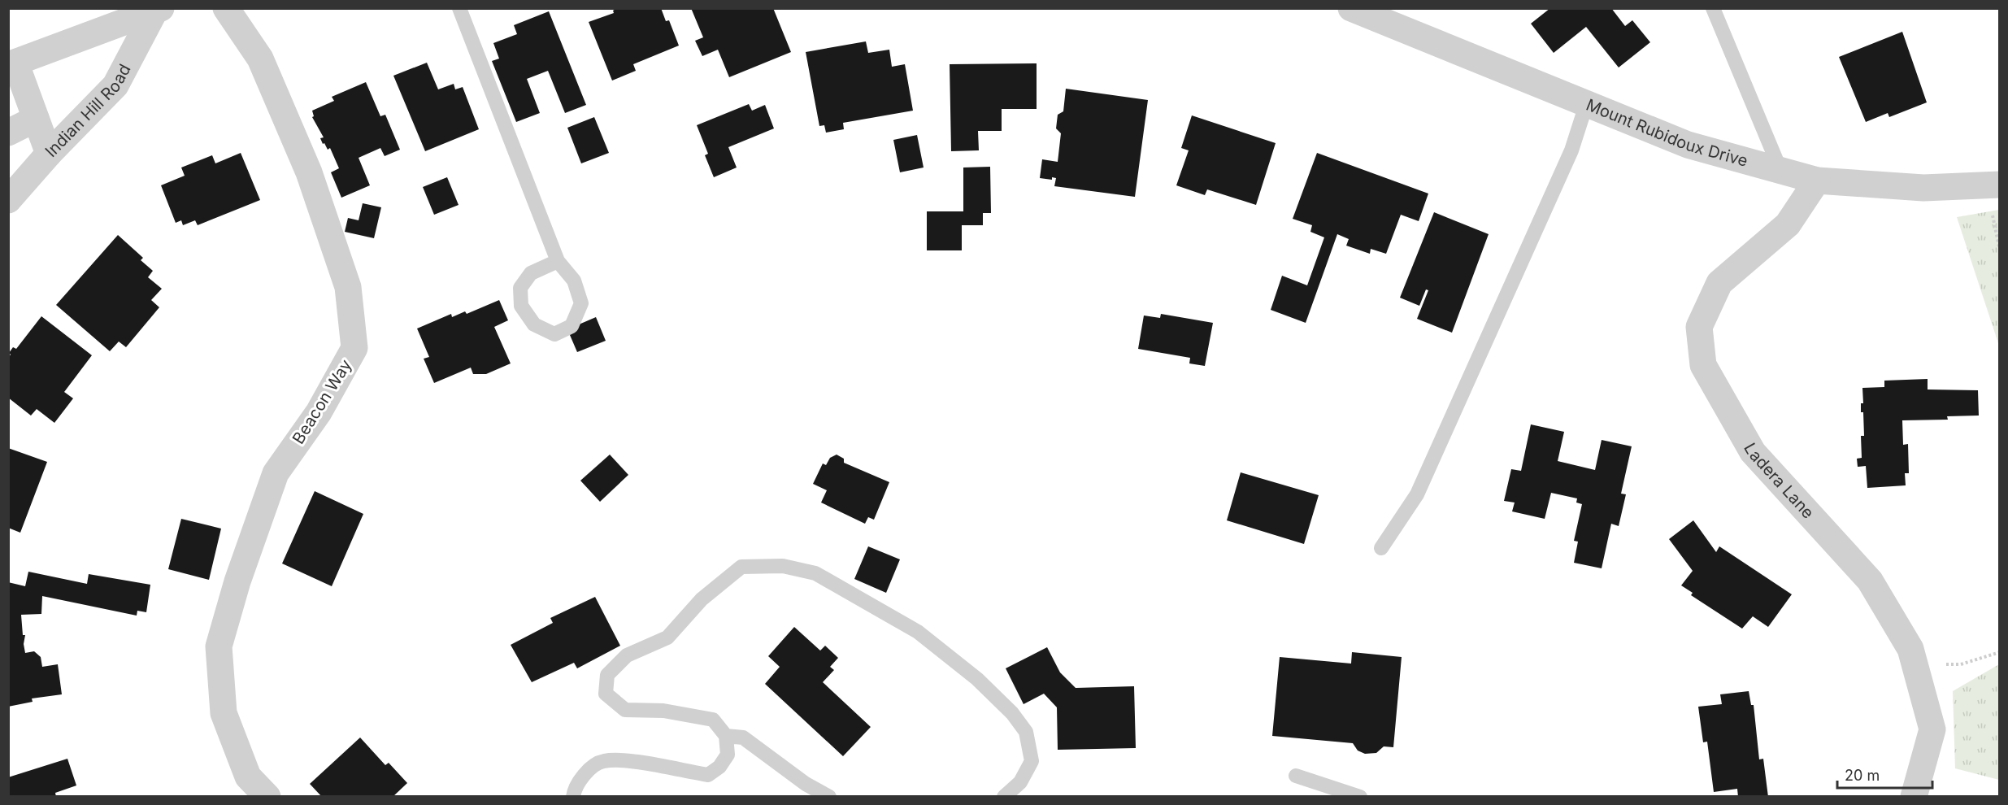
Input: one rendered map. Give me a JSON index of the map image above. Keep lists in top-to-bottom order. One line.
{"streets":{"street":["Indian Hill Road","Mount Rubidoux Drive","Beacon Way","Ladera Lane"]},"crossings":[["Mount Rubidoux Drive","Ladera Lane"]],"scale_bar":"20 m"}
